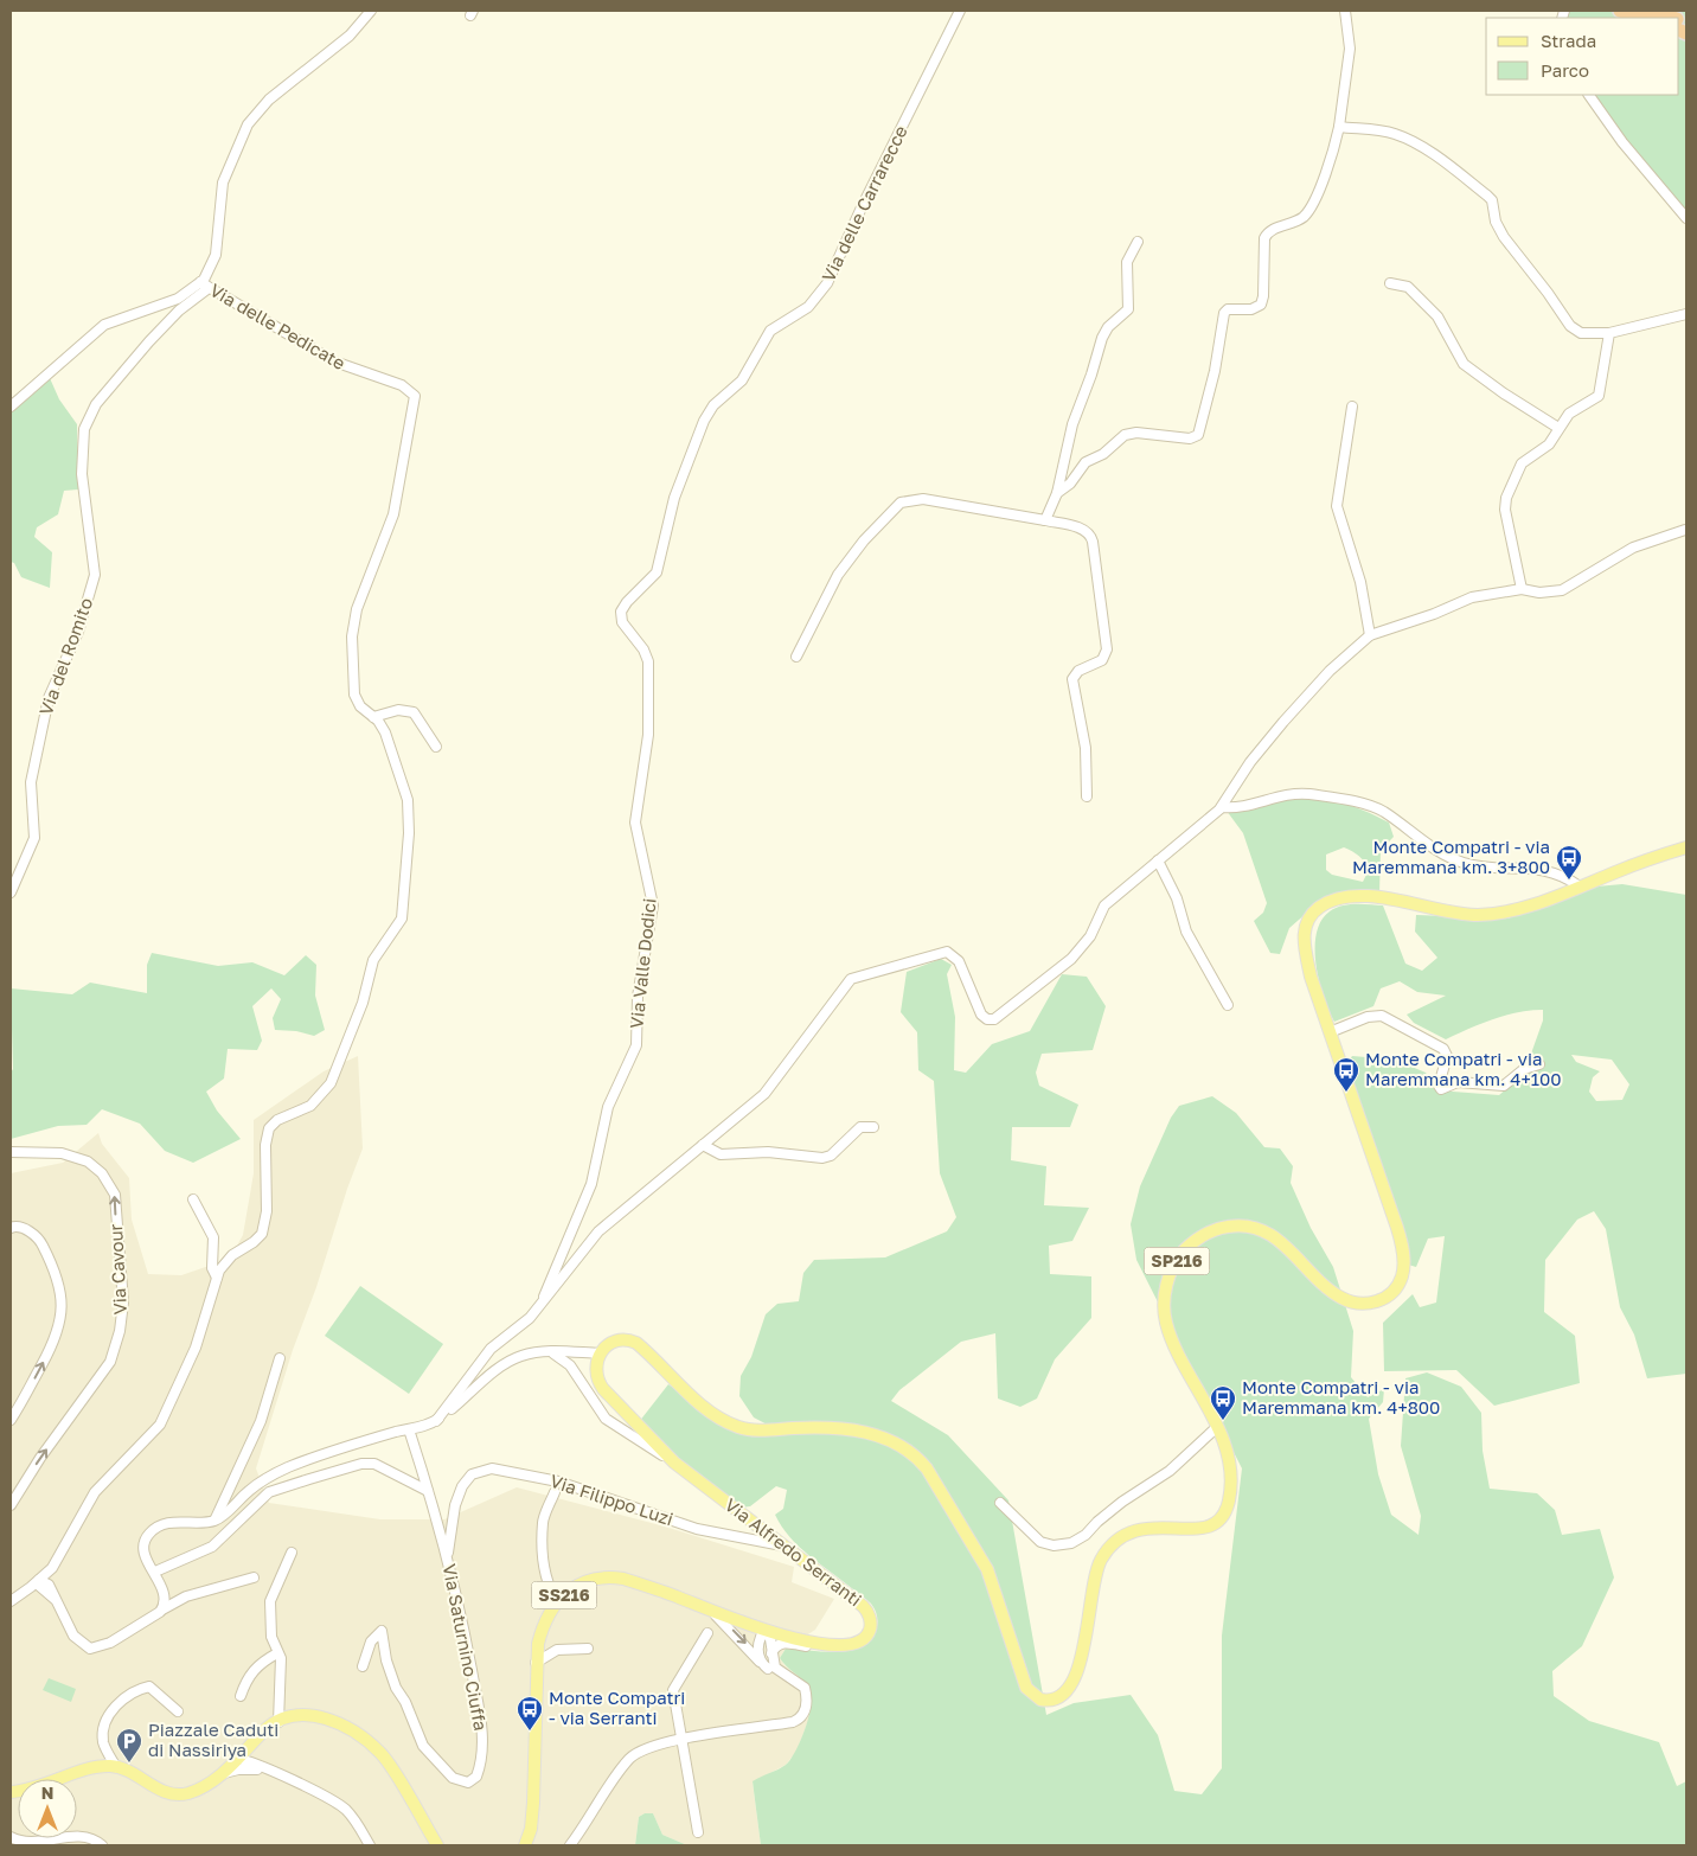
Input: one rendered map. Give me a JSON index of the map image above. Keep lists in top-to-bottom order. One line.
{"streets":{"main road":["SP216","Via Alfredo Serranti","SS216"],"street":["Via delle Carrarecce","Via delle Pedicate","Via del Romito","Via Valle Dodici","Via Cavour","Via Filippo Luzi","Via Saturnino Ciuffa"]},"crossings":[["Via delle Carrarecce","Via Valle Dodici"],["Via delle Pedicate","Via del Romito"],["SP216","Via Alfredo Serranti"],["Via Filippo Luzi","Via Alfredo Serranti"],["Via Filippo Luzi","Via Saturnino Ciuffa"]],"places":{"bus stop":["Monte Compatri - via Maremmana km. 3+800","Monte Compatri - via Maremmana km. 4+100","Monte Compatri - via Maremmana km. 4+800","Monte Compatri - via Serranti"],"parking":["Piazzale Caduti di Nassiriya"]},"legend":["Strada","Parco"],"north":"top"}
